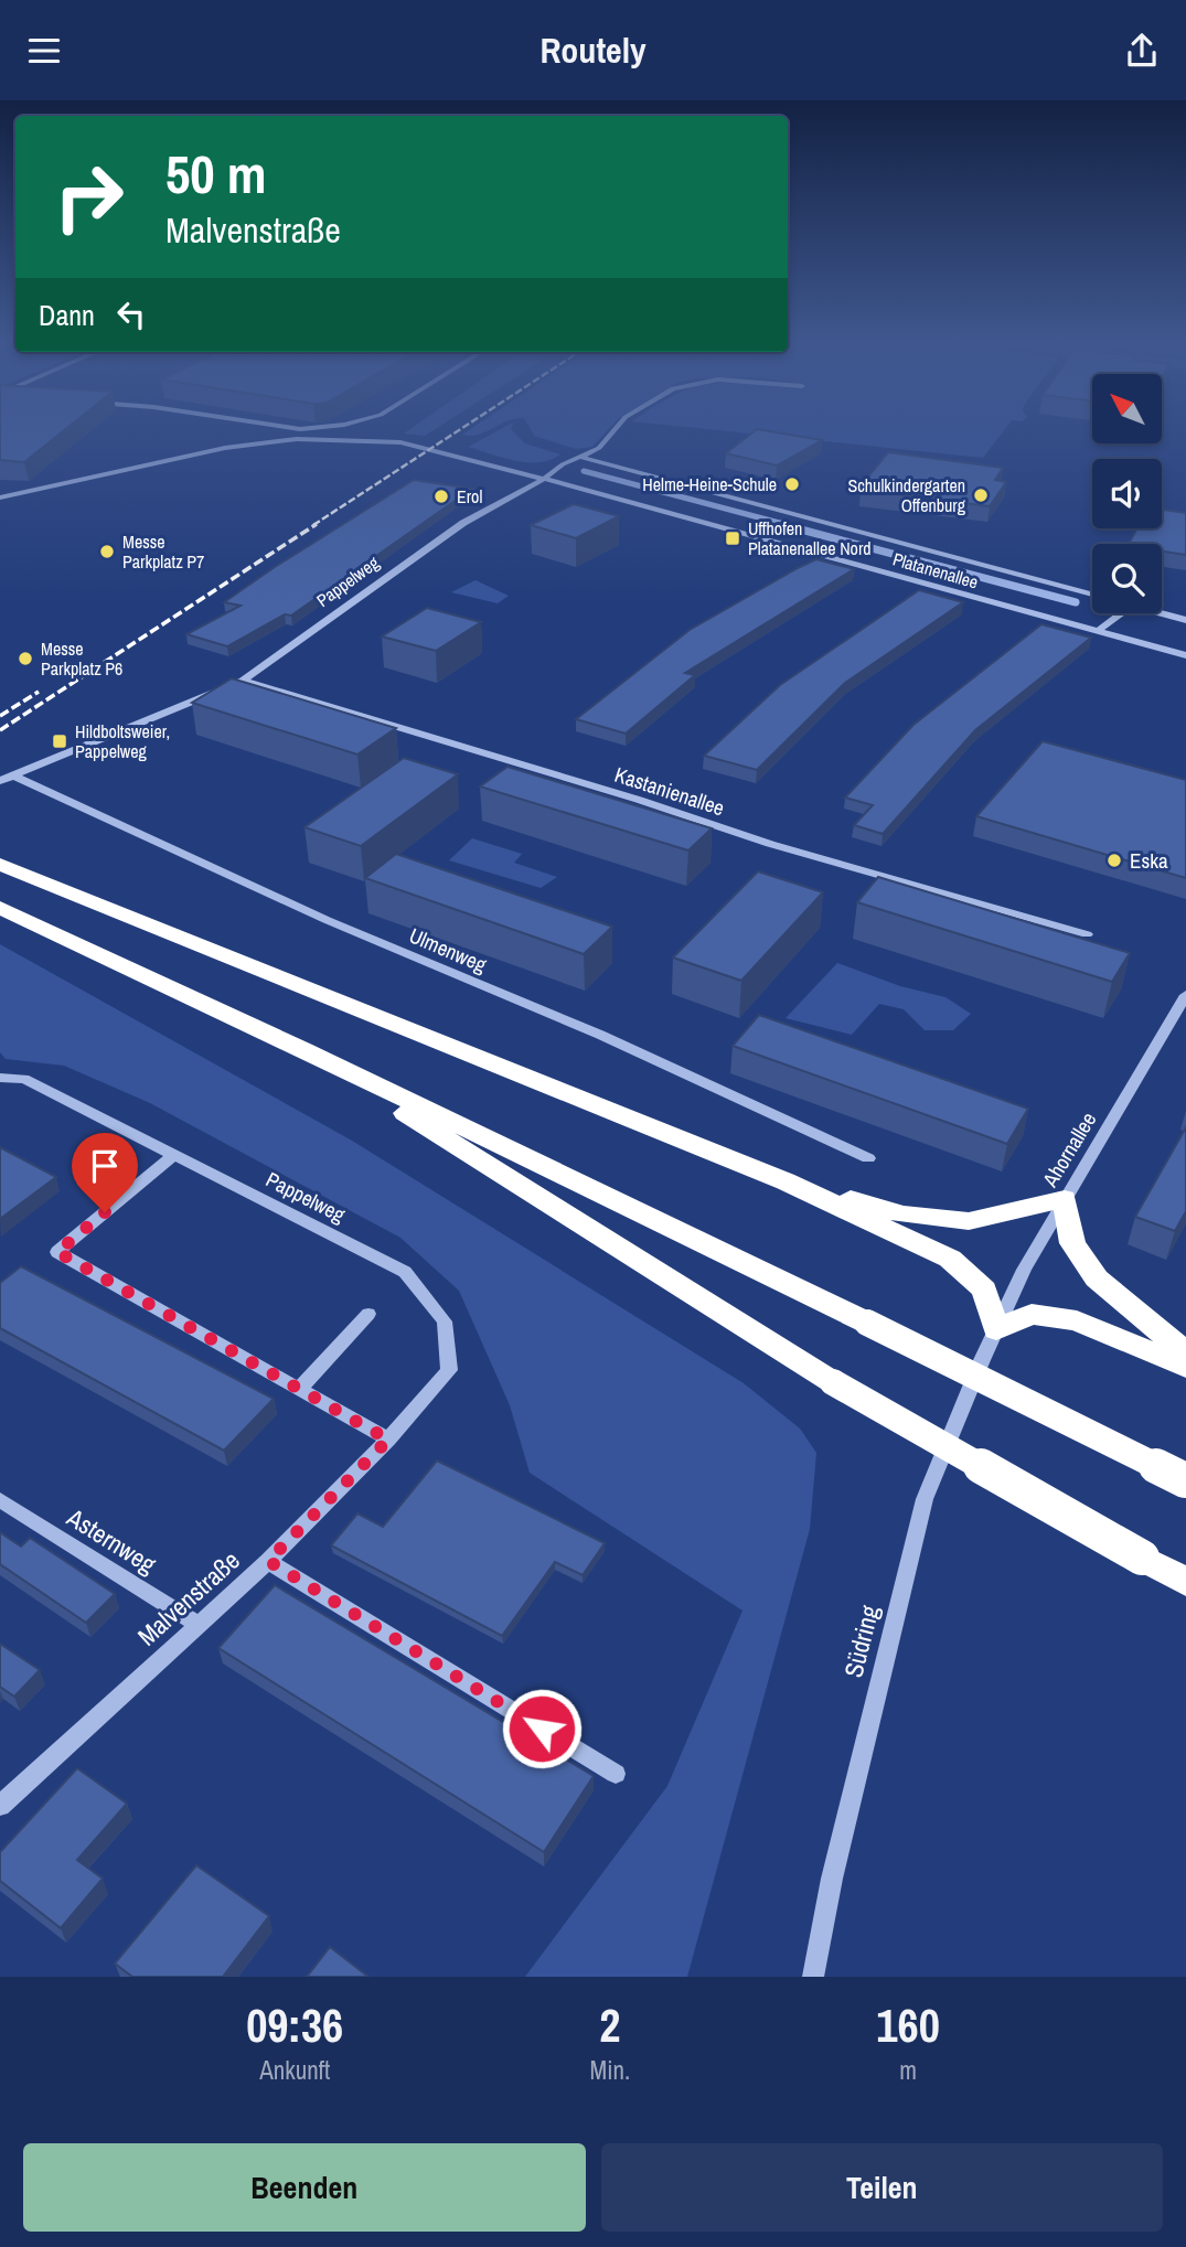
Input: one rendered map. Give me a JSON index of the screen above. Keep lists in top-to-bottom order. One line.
{"streets":{"street":["Platanenallee","Pappelweg","Kastanienallee","Ulmenweg","Ahornallee","Asternweg","Malvenstraße","Südring"]},"crossings":[["Platanenallee","Pappelweg"],["Pappelweg","Kastanienallee"],["Pappelweg","Ulmenweg"],["Pappelweg","Malvenstraße"],["Ahornallee","Südring"],["Asternweg","Malvenstraße"]],"places":{"other":["Helme-Heine-Schule","Schulkindergarten Offenburg","Erol","Messe Parkplatz P7","Messe Parkplatz P6","Eska"],"transit":["Uffhofen Platanenallee Nord","Hildboltsweier, Pappelweg"]},"north":"top left","page":{"header":"Routely","turn":["50 m","Malvenstraße"],"then":"Dann","eta":["09:36","Ankunft","2","Min.","160","m"],"buttons":["Beenden","Teilen"]}}
